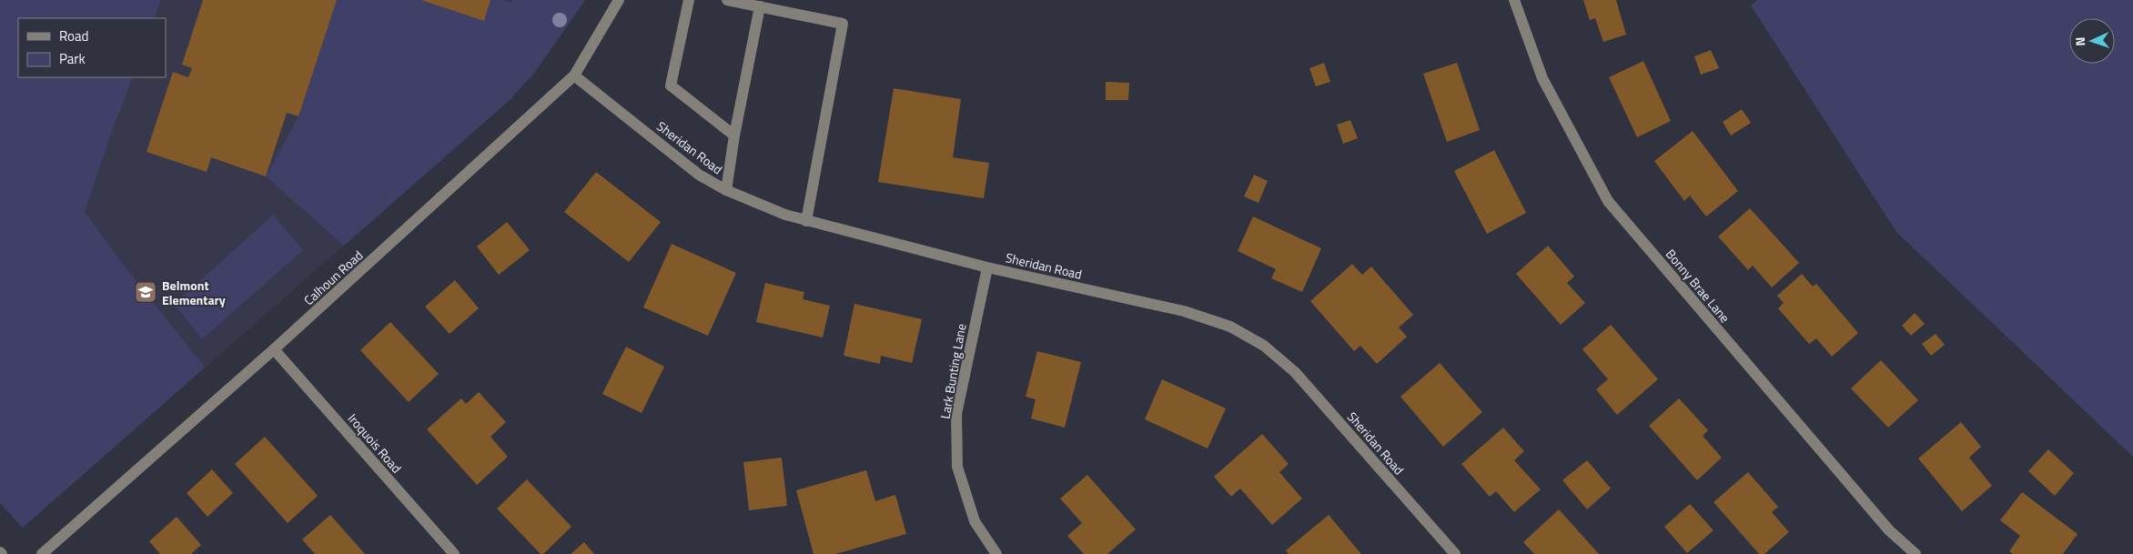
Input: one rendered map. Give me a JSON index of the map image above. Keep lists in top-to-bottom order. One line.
{"streets":{"street":["Sheridan Road","Calhoun Road","Bonny Brae Lane","Lark Bunting Lane","Iroquois Road"]},"crossings":[["Sheridan Road","Calhoun Road"],["Sheridan Road","Lark Bunting Lane"],["Calhoun Road","Iroquois Road"]],"places":{"school or university":["Belmont Elementary"]},"legend":["Road","Park"],"north":"left"}
